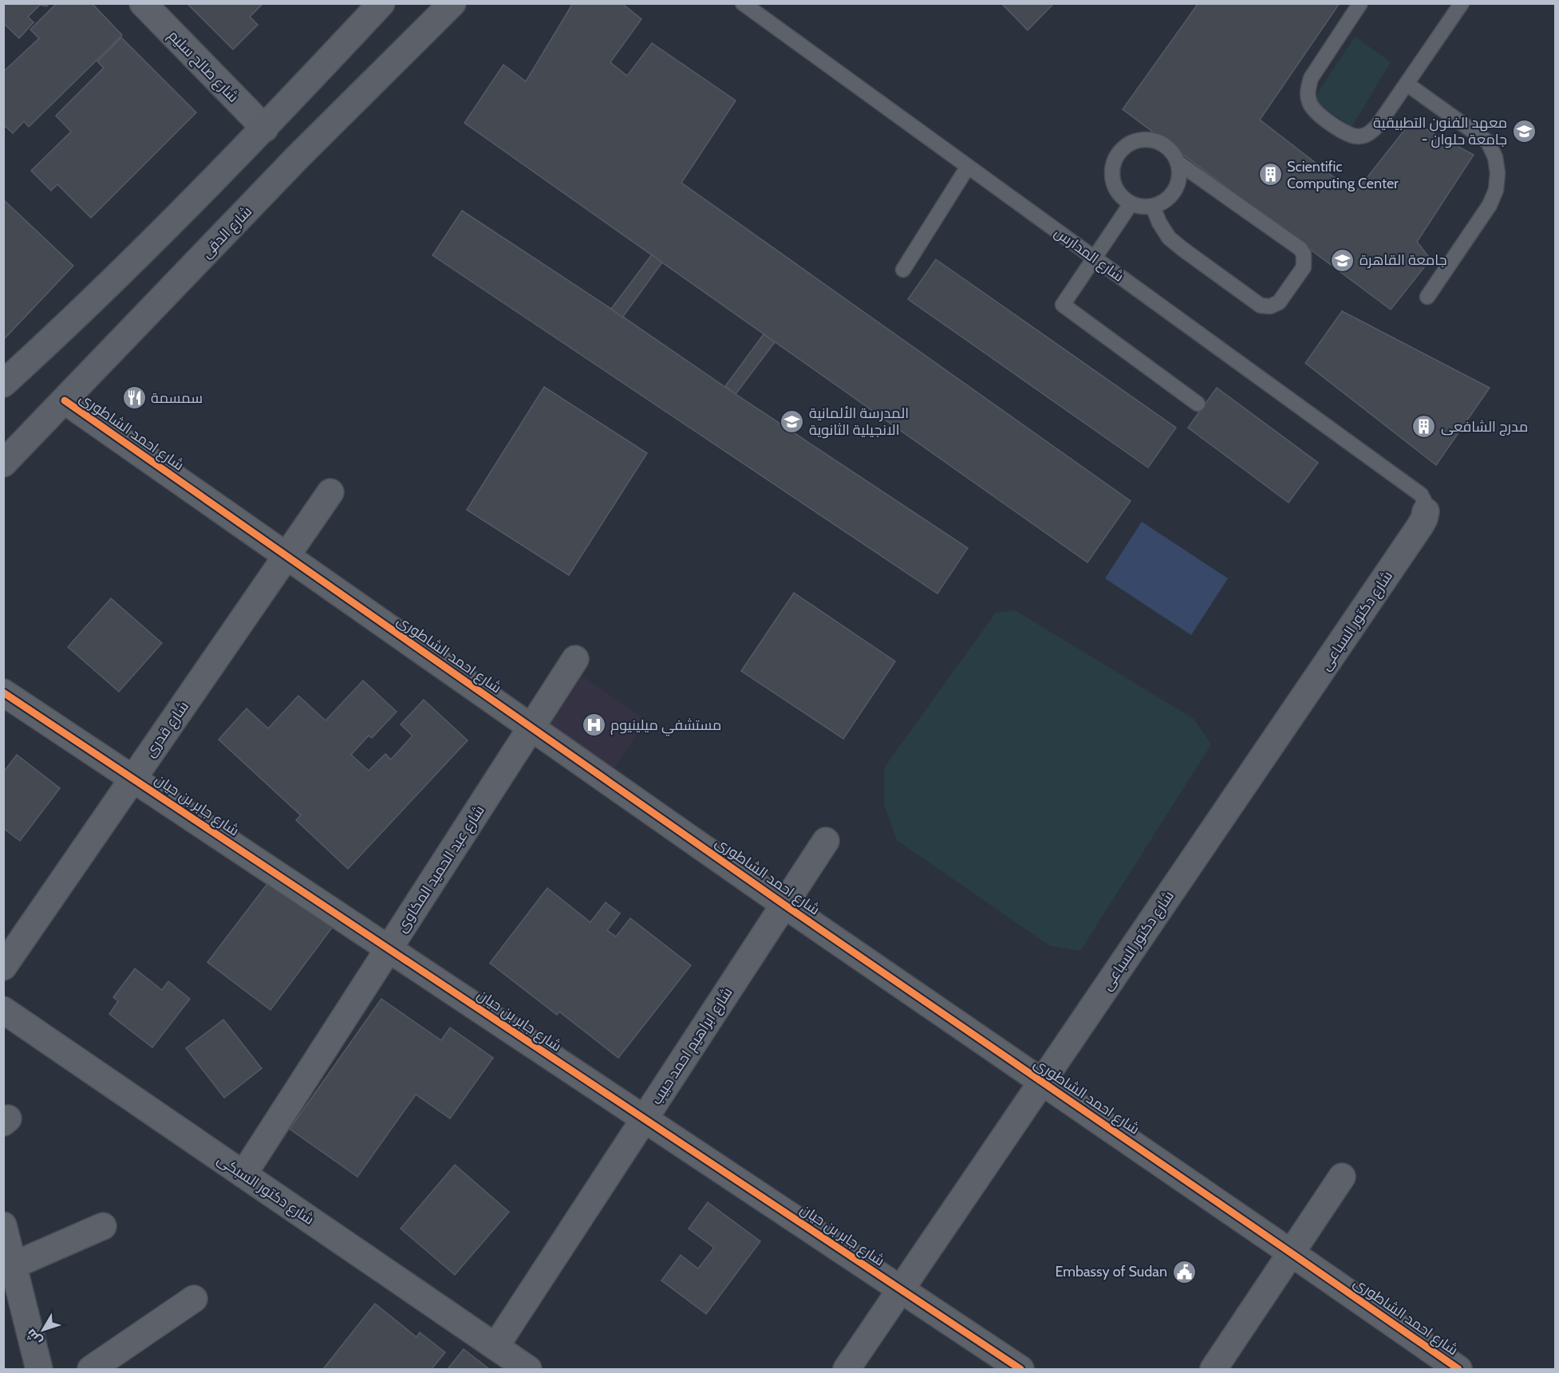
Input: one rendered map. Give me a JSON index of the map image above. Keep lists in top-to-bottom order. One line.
{"streets":{"main road":["شارع الدقى"],"street":["شارع صالح سليم","شارع احمد الشاطورى","شارع دكتور السباعى","شارع قدرى","شارع جابر بن حيان","شارع عبد الحميد المكاوى","شارع ابراهيم احمد حبيب","شارع دكتور السبكى"],"lane":["شارع المدارس"]},"crossings":[["شارع الدقى","شارع احمد الشاطورى"],["شارع المدارس","شارع دكتور السباعى"],["شارع احمد الشاطورى","شارع دكتور السباعى"],["شارع احمد الشاطورى","شارع قدرى"],["شارع احمد الشاطورى","شارع عبد الحميد المكاوى"],["شارع احمد الشاطورى","شارع ابراهيم احمد حبيب"],["شارع دكتور السباعى","شارع جابر بن حيان"],["شارع قدرى","شارع جابر بن حيان"],["شارع جابر بن حيان","شارع عبد الحميد المكاوى"],["شارع جابر بن حيان","شارع ابراهيم احمد حبيب"],["شارع عبد الحميد المكاوى","شارع دكتور السبكى"],["شارع ابراهيم احمد حبيب","شارع دكتور السبكى"]],"places":{"school or university":["معهد الفنون التطبيقية - جامعة حلوان","جامعة القاهرة","المدرسة الألمانية الانجيلية الثانوية"],"building":["Scientific Computing Center","مدرج الشافعى"],"restaurant":["سمسمة"],"hospital":["مستشفي ميلينيوم"],"public building":["Embassy of Sudan"]},"north":"bottom left"}
